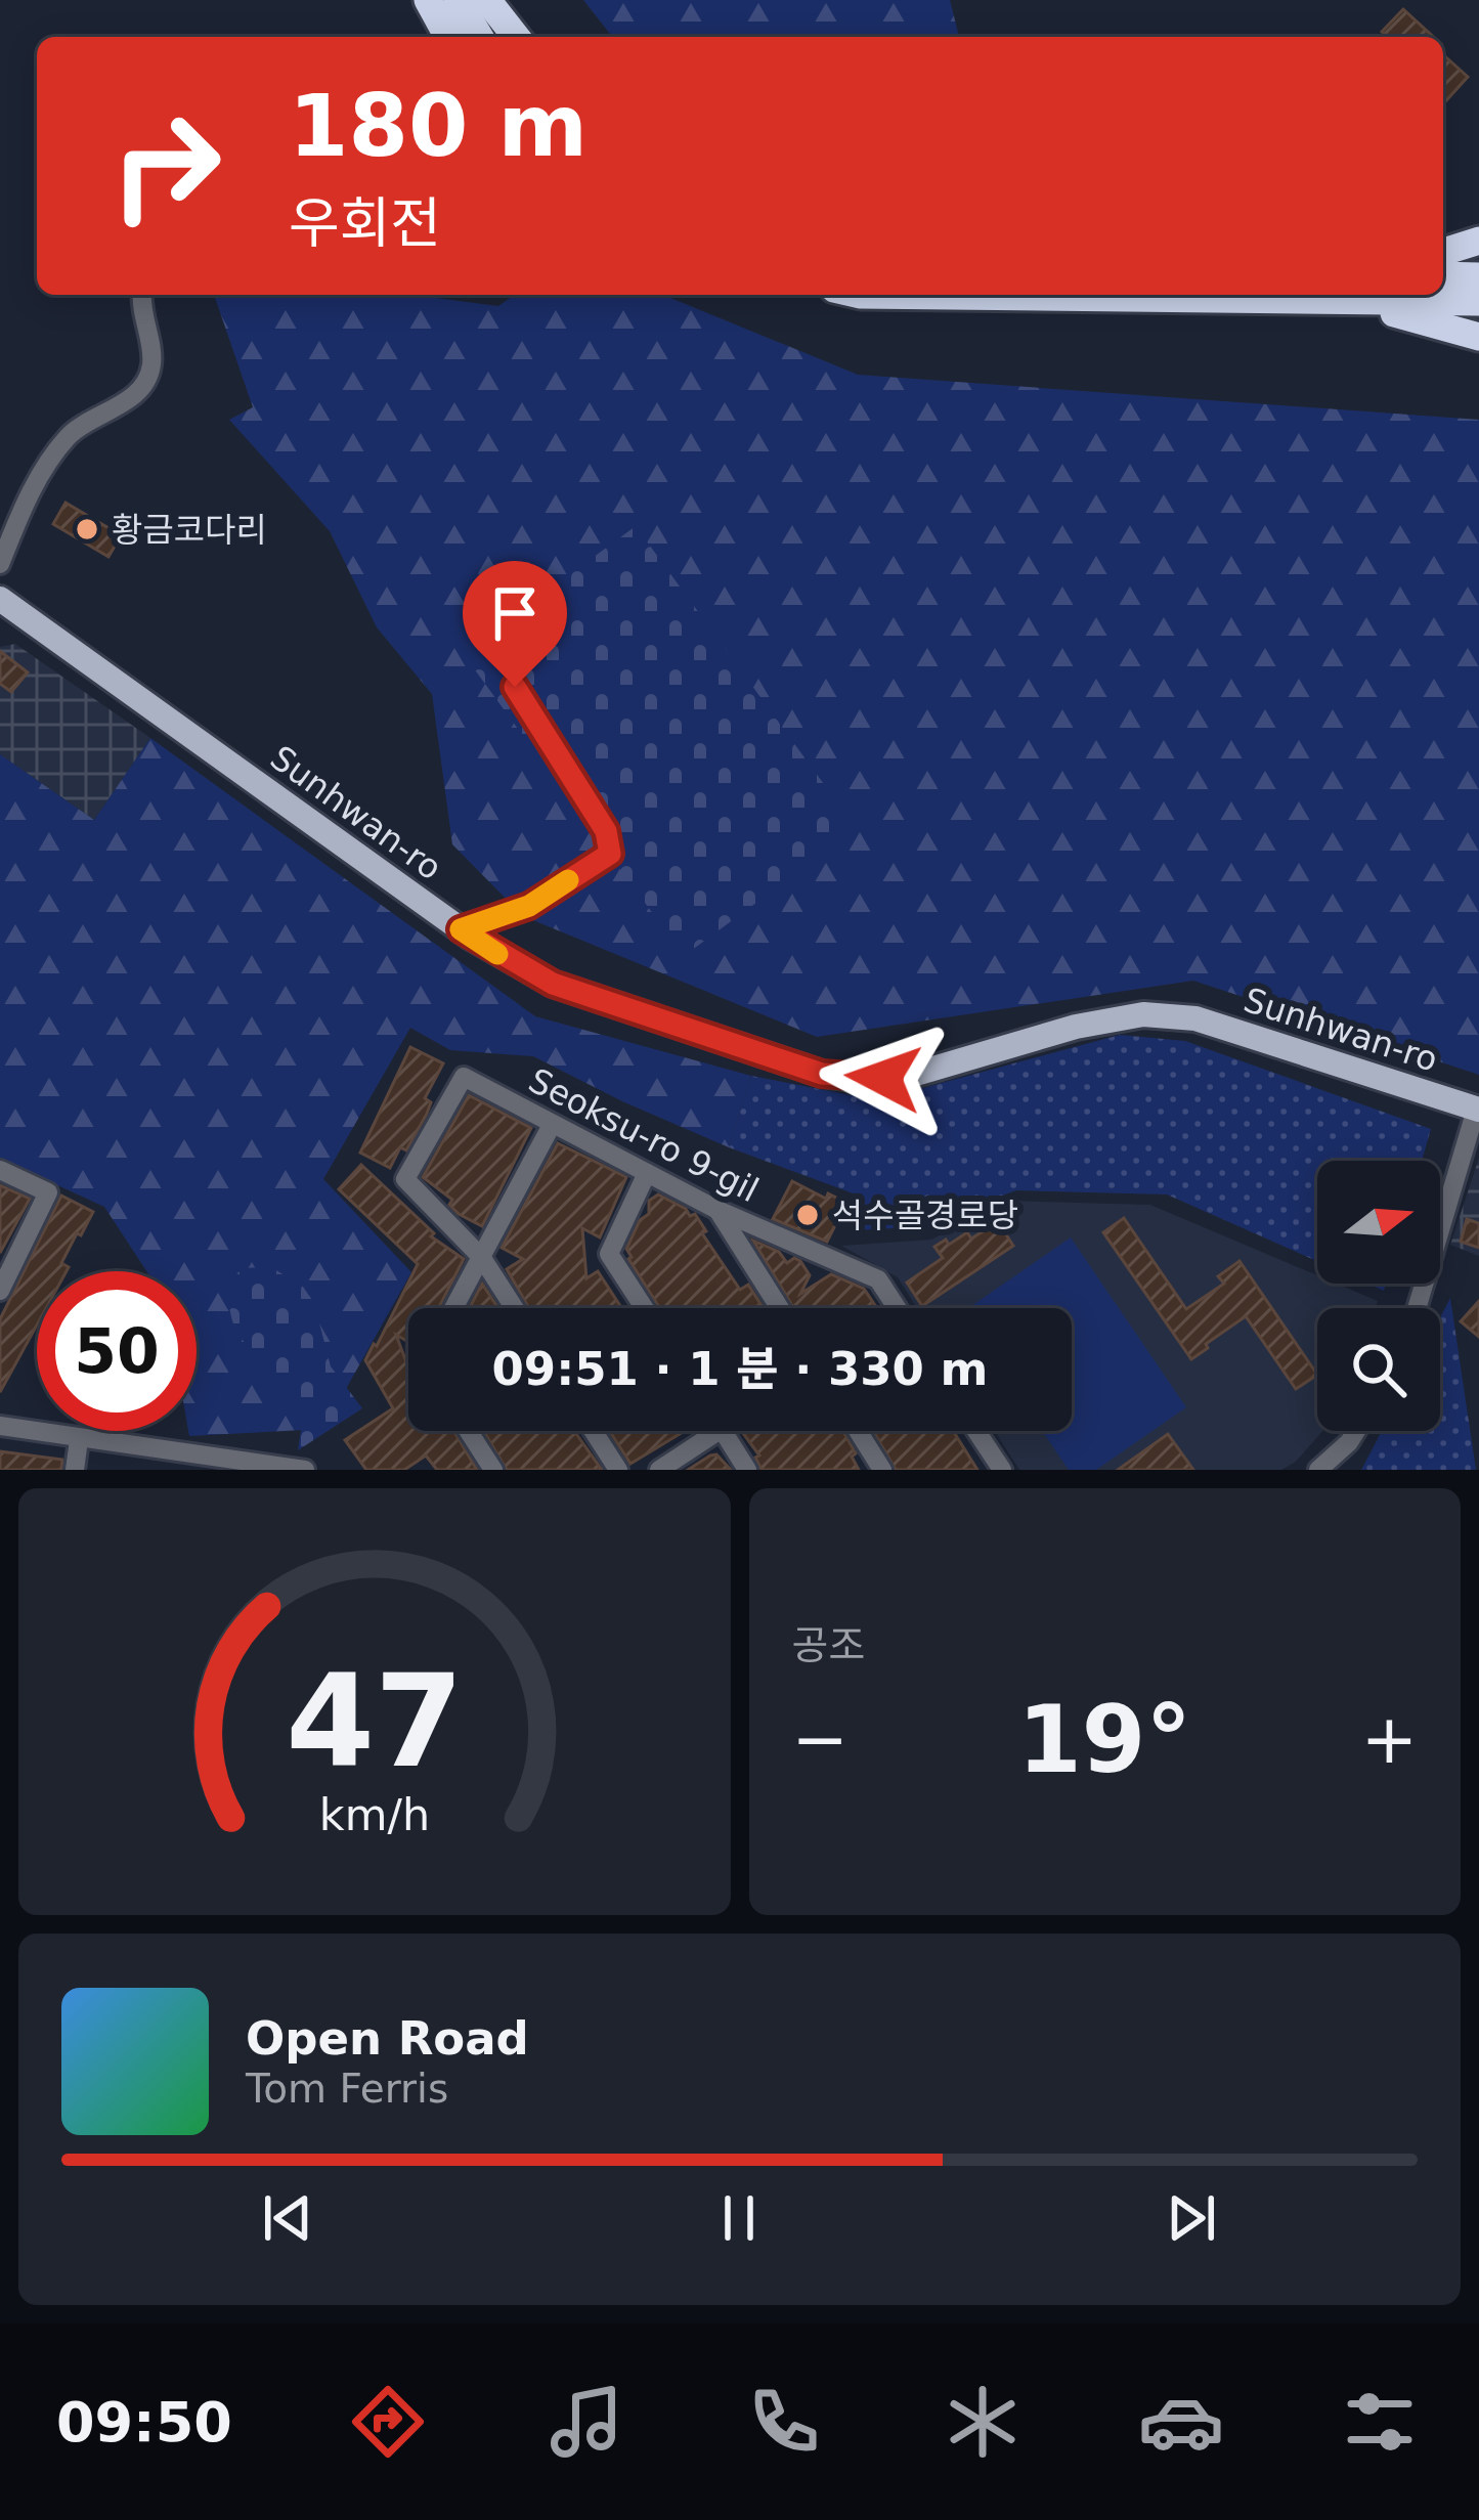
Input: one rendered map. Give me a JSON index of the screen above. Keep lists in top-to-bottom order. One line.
{"streets":{"main road":["Sunhwan-ro"],"street":["Seoksu-ro 9-gil"]},"places":["황금코다리","석수골경로당"],"north":"right","page":{"turn":["180 m","우회전"],"limit":"50","trip":"09:51 · 1 분 · 330 m","tile":"공조","heat":["−","19°","+"],"song":["Open Road","Tom Ferris"],"tabs":"09:50","gauge":["47","km/h"]}}
